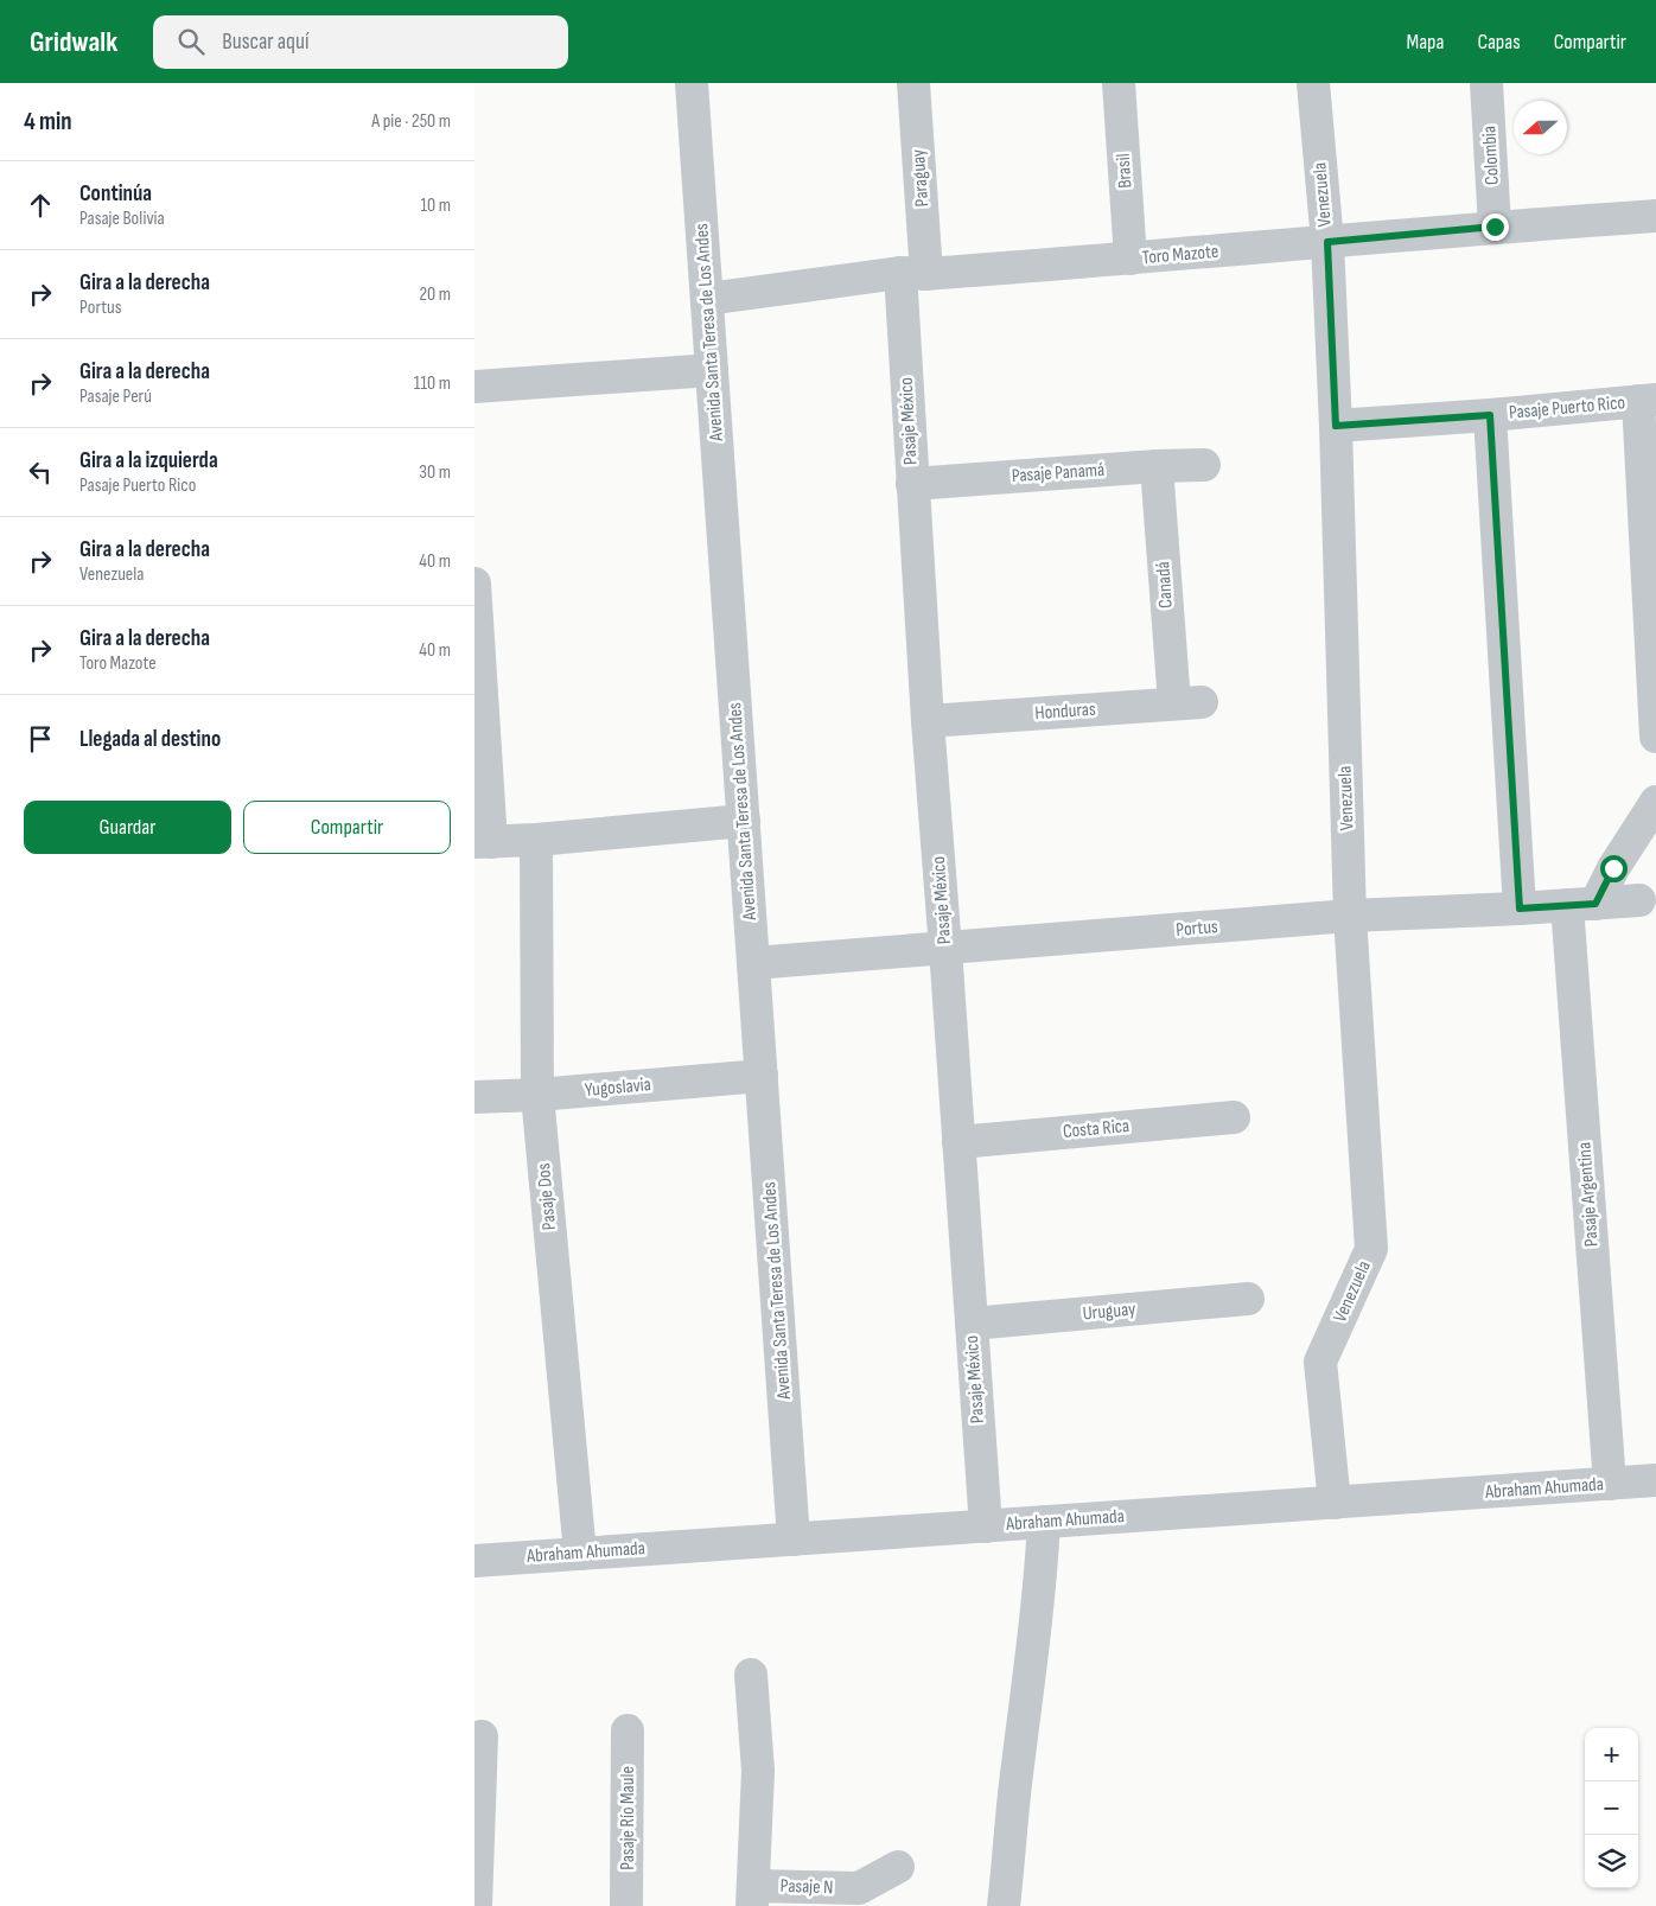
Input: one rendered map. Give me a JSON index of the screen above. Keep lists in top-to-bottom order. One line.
{"streets":{"street":["Colombia","Brasil","Paraguay","Venezuela","Toro Mazote","Avenida Santa Teresa de Los Andes","Pasaje Puerto Rico","Pasaje México","Pasaje Panamá","Canadá","Honduras","Portus","Yugoslavia","Costa Rica","Pasaje Argentina","Pasaje Dos","Uruguay","Abraham Ahumada","Pasaje Río Maule","Pasaje N"]},"crossings":[["Colombia","Toro Mazote"],["Brasil","Toro Mazote"],["Paraguay","Toro Mazote"],["Paraguay","Pasaje México"],["Venezuela","Toro Mazote"],["Venezuela","Pasaje Puerto Rico"],["Venezuela","Portus"],["Venezuela","Abraham Ahumada"],["Toro Mazote","Avenida Santa Teresa de Los Andes"],["Toro Mazote","Pasaje México"],["Avenida Santa Teresa de Los Andes","Portus"],["Avenida Santa Teresa de Los Andes","Yugoslavia"],["Avenida Santa Teresa de Los Andes","Abraham Ahumada"],["Pasaje México","Pasaje Panamá"],["Pasaje México","Honduras"],["Pasaje México","Portus"],["Pasaje México","Costa Rica"],["Pasaje México","Uruguay"],["Pasaje México","Abraham Ahumada"],["Pasaje Panamá","Canadá"],["Canadá","Honduras"],["Portus","Pasaje Argentina"],["Yugoslavia","Pasaje Dos"],["Pasaje Argentina","Abraham Ahumada"],["Pasaje Dos","Abraham Ahumada"]],"north":"left","page":{"header":"Gridwalk","search":"Buscar aquí","nav":["Mapa","Capas","Compartir"],"heading":["4 min","A pie · 250 m"],"list":[["Continúa","Pasaje Bolivia","10 m"],["Gira a la derecha","Portus","20 m"],["Gira a la derecha","Pasaje Perú","110 m"],["Gira a la izquierda","Pasaje Puerto Rico","30 m"],["Gira a la derecha","Venezuela","40 m"],["Gira a la derecha","Toro Mazote","40 m"],"Llegada al destino"],"buttons":["Guardar","Compartir"],"map_buttons":["+","−"]}}
